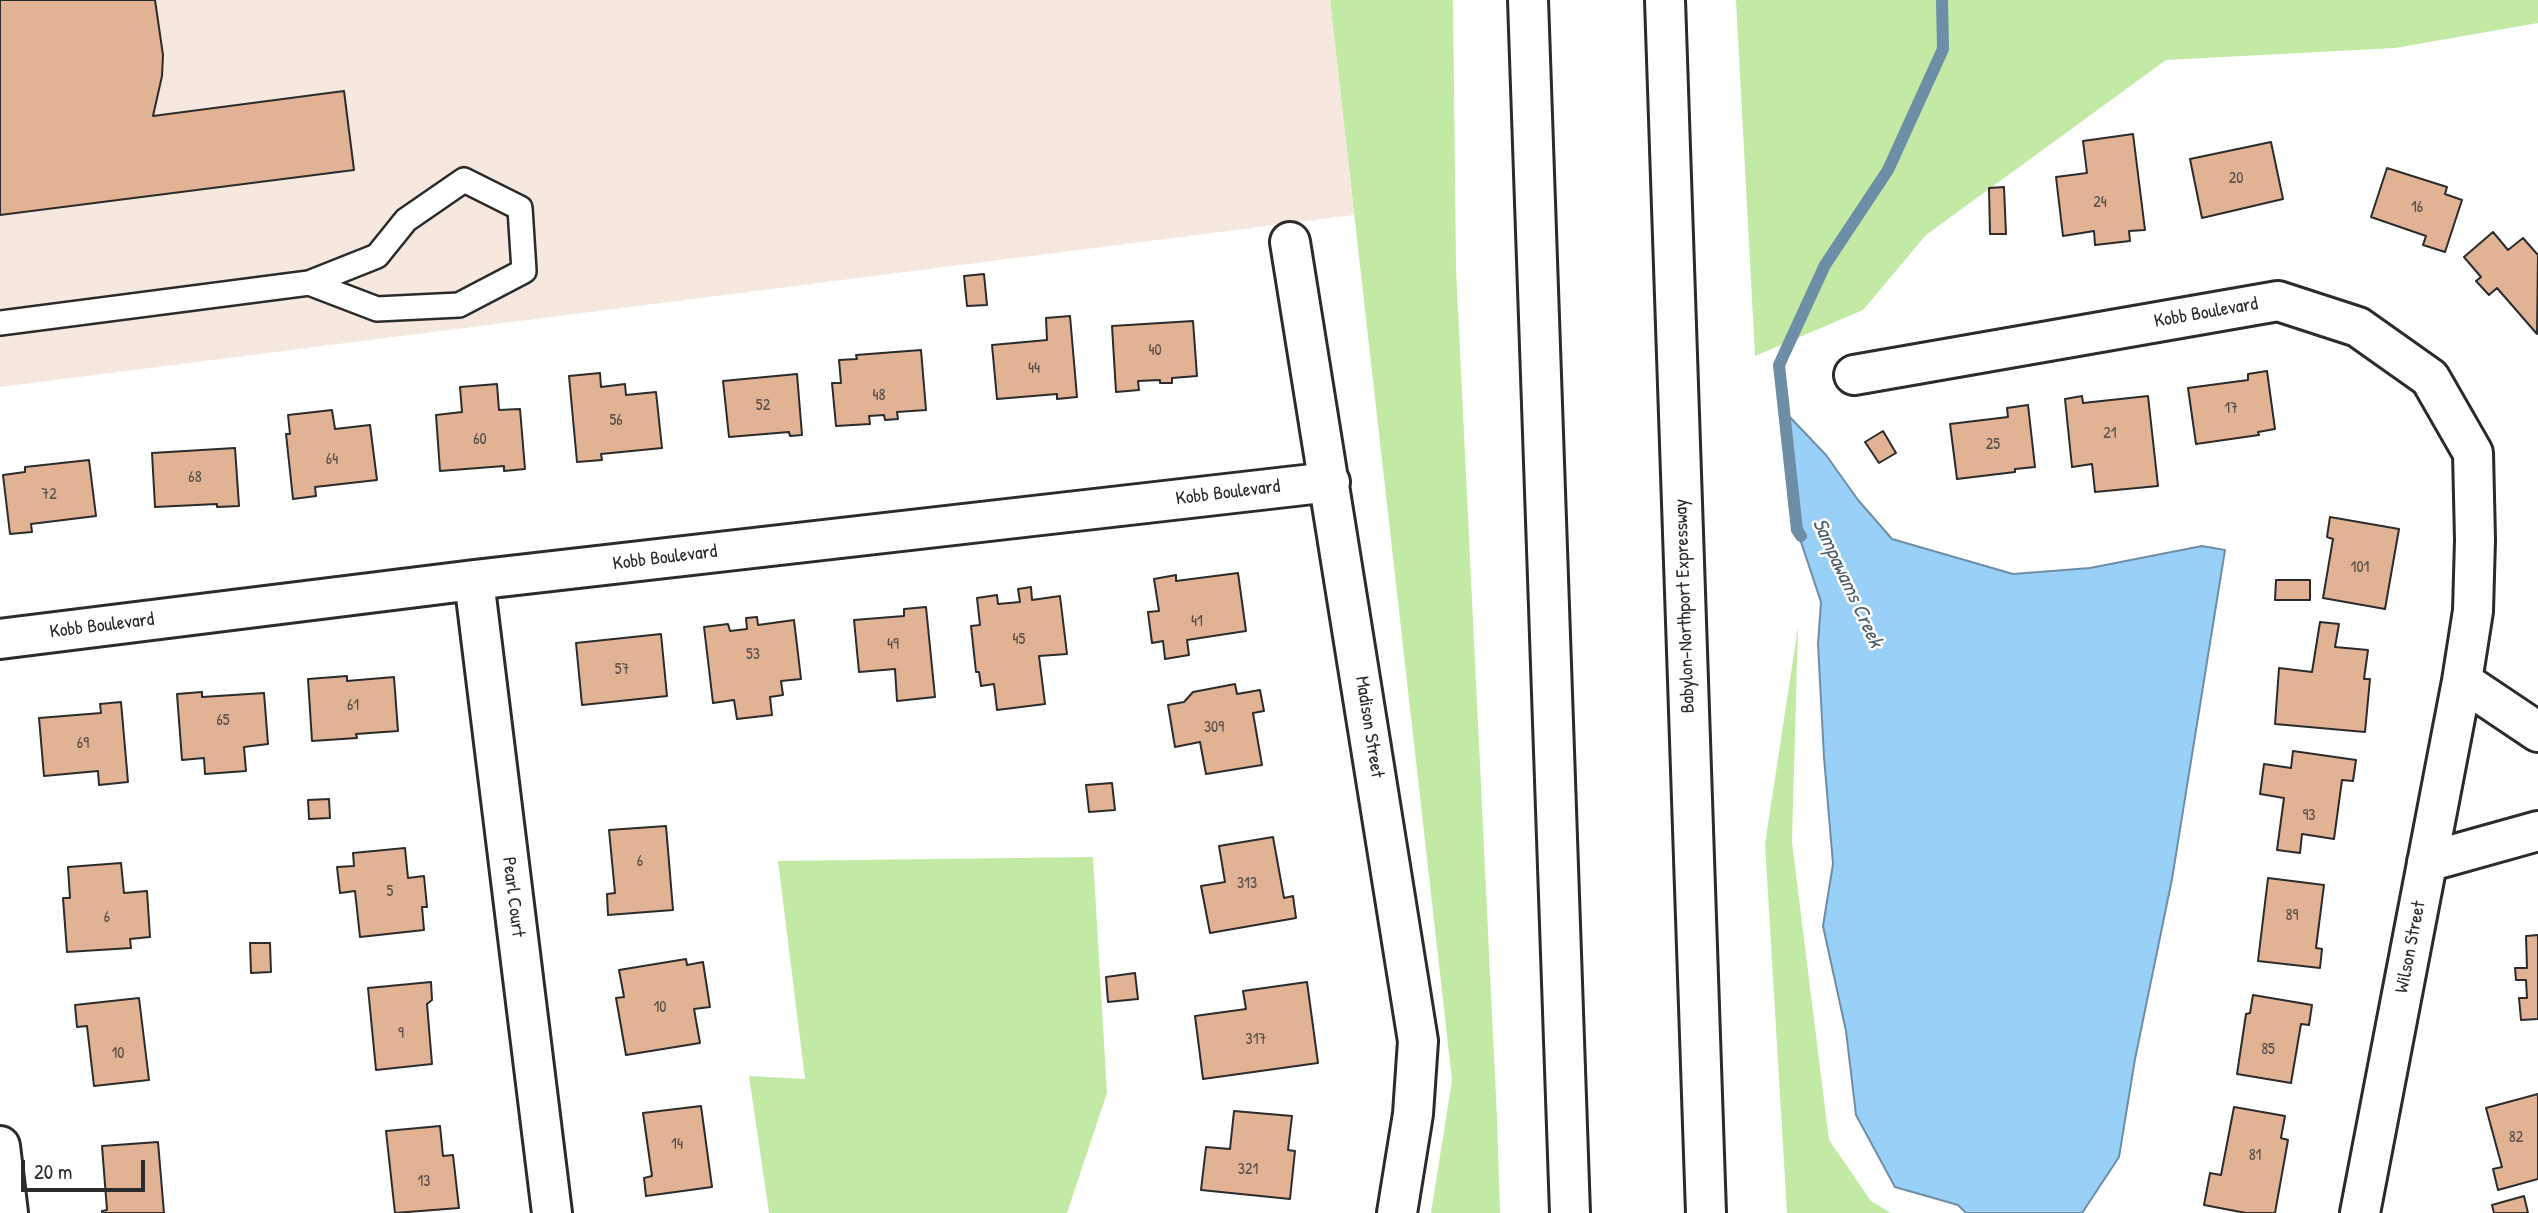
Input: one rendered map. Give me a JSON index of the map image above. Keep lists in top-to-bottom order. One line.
{"streets":{"street":["Kobb Boulevard","Babylon-Northport Expressway","Madison Street","Pearl Court","Wilson Street"]},"crossings":[["Kobb Boulevard","Madison Street"],["Kobb Boulevard","Pearl Court"],["Kobb Boulevard","Wilson Street"]],"water":["Sampawams Creek"],"house_numbers":["20","24","16","40","44","48","52","17","56","21","60","25","64","68","72","101","41","45","49","53","57","61","65","309","69","93","6","313","5","89","6","10","9","317","85","10","82","14","81","321","13"],"scale_bar":"20 m"}
